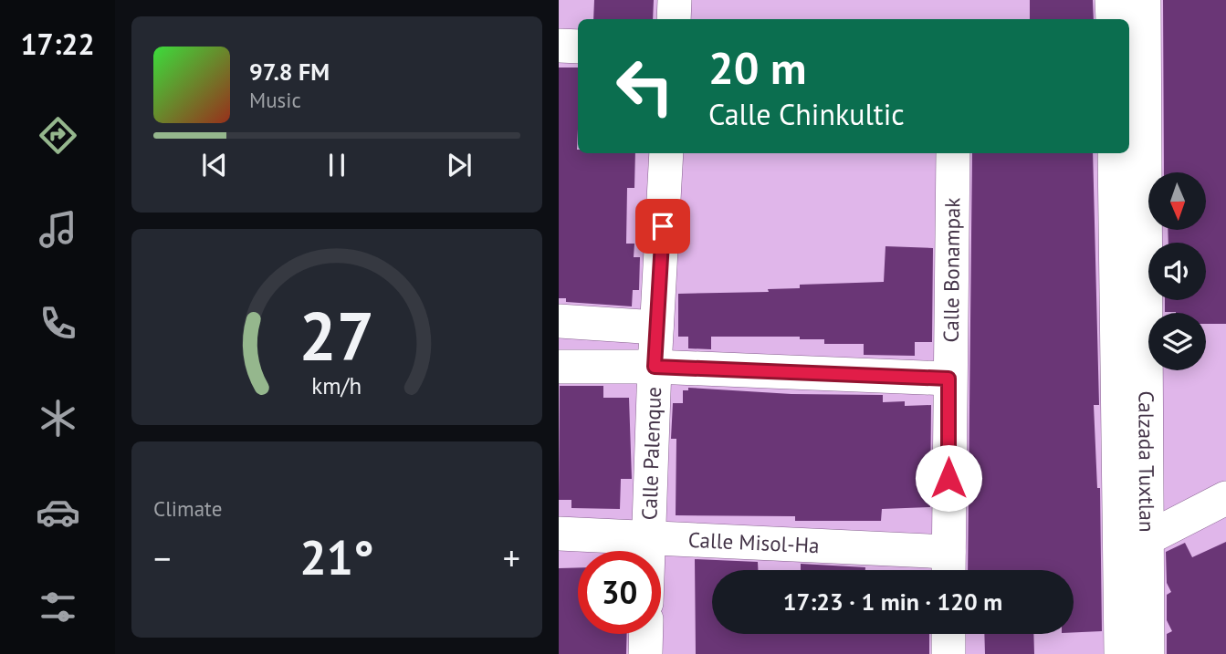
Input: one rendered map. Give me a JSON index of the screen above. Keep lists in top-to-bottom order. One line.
{"streets":{"street":["Calle Bonampak","Calle Palenque","Calzada Tuxtlan","Calle Misol-Ha"]},"crossings":[["Calle Bonampak","Calle Misol-Ha"],["Calle Palenque","Calle Misol-Ha"]],"north":"bottom","page":{"tabs":"17:22","turn":["20 m","Calle Chinkultic"],"song":["97.8 FM","Music"],"tile":"Climate","heat":["−","21°","+"],"limit":"30","trip":"17:23 · 1 min · 120 m","gauge":["27","km/h"]}}
